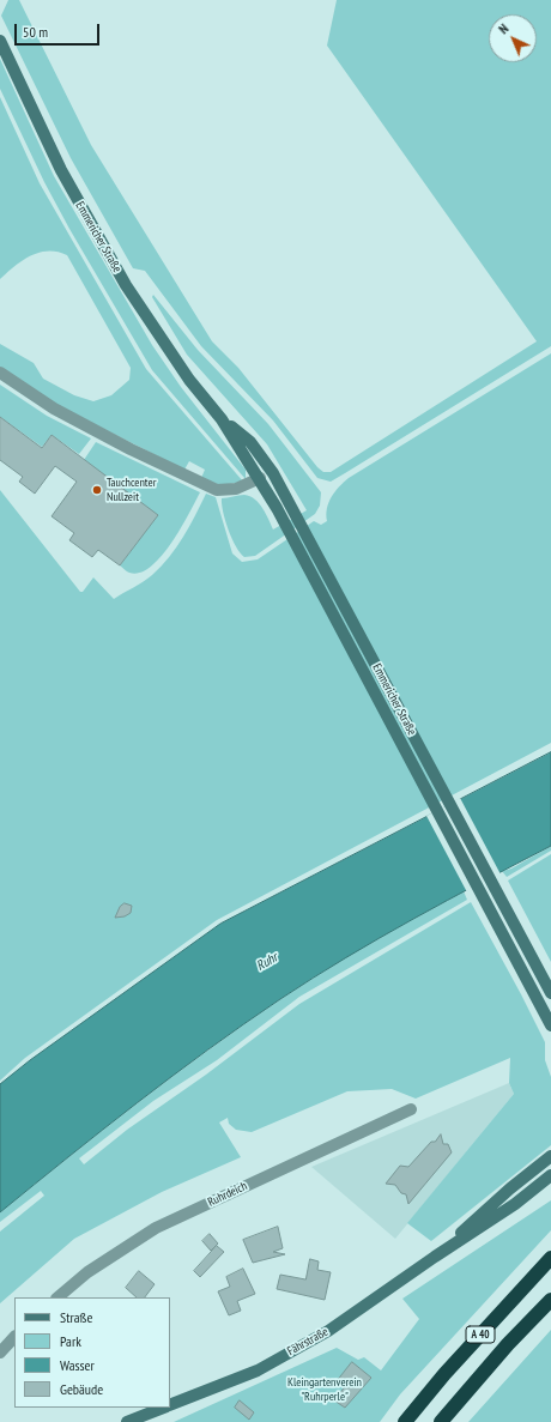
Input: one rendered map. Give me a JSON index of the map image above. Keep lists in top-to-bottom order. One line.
{"streets":{"highway":["A 40"],"main road":["Emmericher Straße","Fährstraße"],"street":["Ruhrdeich"]},"water":["Ruhr"],"parks":["Kleingartenverein \"Ruhrperle\""],"places":["Tauchcenter Nullzeit"],"legend":["Straße","Park","Wasser","Gebäude"],"scale_bar":"50 m","north":"top left"}
